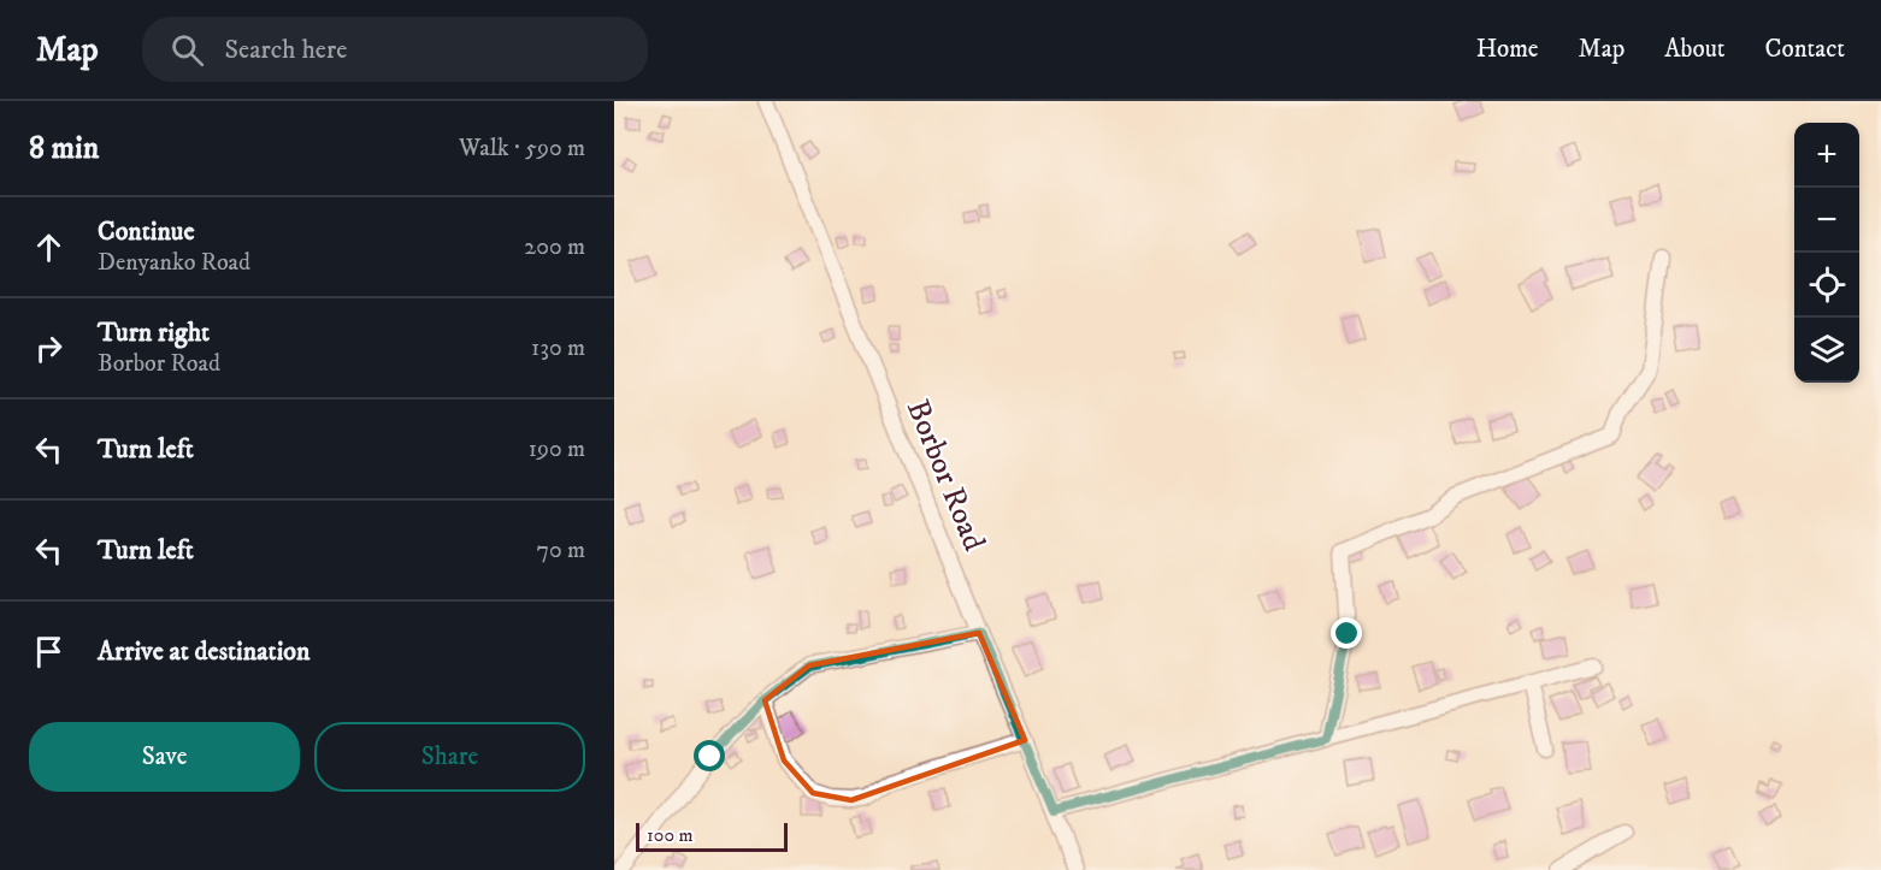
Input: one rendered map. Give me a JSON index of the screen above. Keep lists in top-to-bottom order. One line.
{"streets":{"street":["Borbor Road"]},"scale_bar":"100 m","page":{"header":"Map","search":"Search here","nav":["Home","Map","About","Contact"],"heading":["8 min","Walk · 590 m"],"map_buttons":["+","−"],"list":[["Continue","Denyanko Road","200 m"],["Turn right","Borbor Road","130 m"],["Turn left","190 m"],["Turn left","70 m"],"Arrive at destination"],"buttons":["Save","Share"],"scale":"100 m"}}
